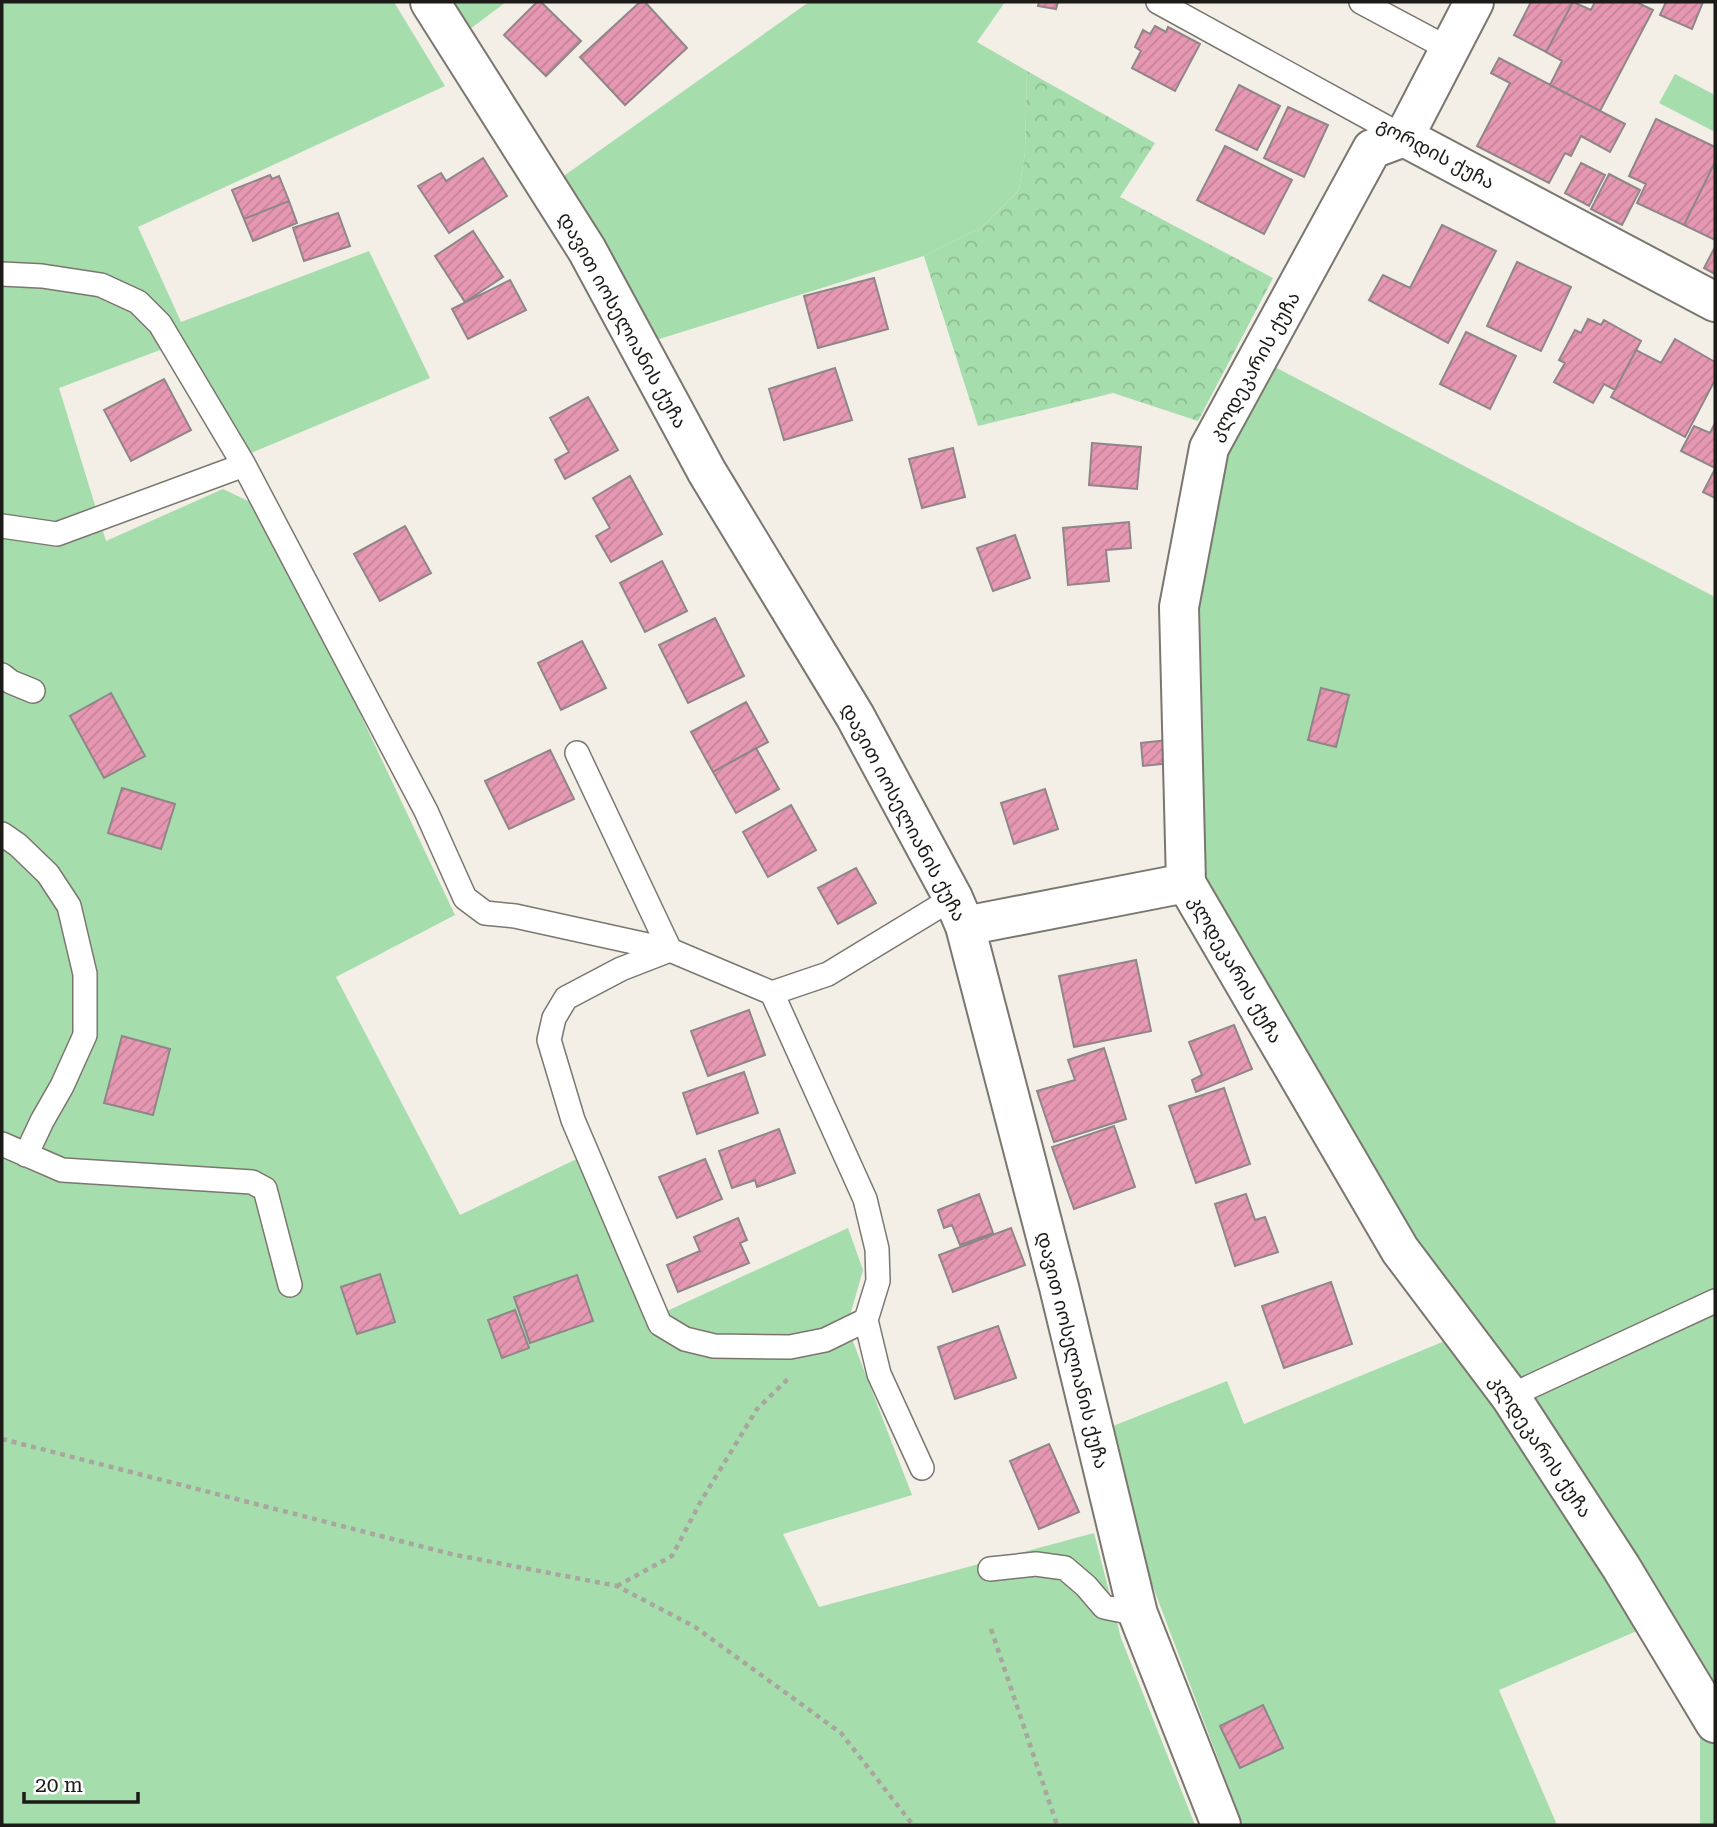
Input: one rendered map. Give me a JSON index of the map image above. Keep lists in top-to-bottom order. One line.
{"streets":{"street":["გორდის ქუჩა","დავით იოსელიანის ქუჩა","კლდეკარის ქუჩა"]},"crossings":[["გორდის ქუჩა","კლდეკარის ქუჩა"]],"scale_bar":"20 m"}
